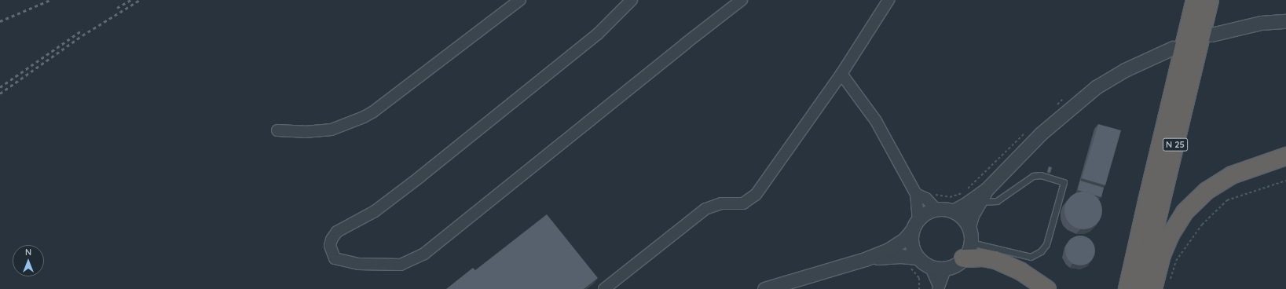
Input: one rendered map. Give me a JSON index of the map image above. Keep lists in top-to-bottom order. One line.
{"streets":{"highway":["N 25"]},"north":"top"}
